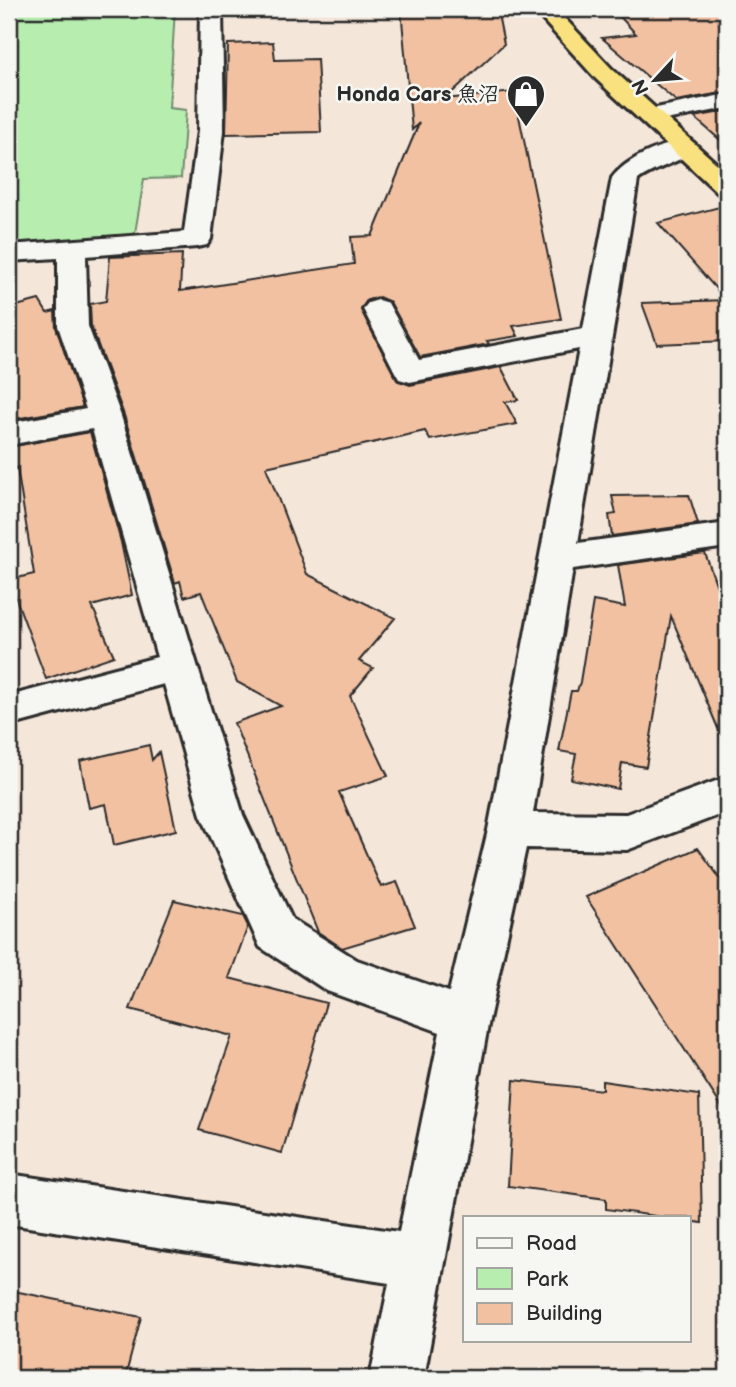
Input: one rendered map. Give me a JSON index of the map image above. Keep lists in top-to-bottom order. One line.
{"places":{"shop":["Honda Cars 魚沼"]},"legend":["Road","Park","Building"],"north":"bottom left"}
